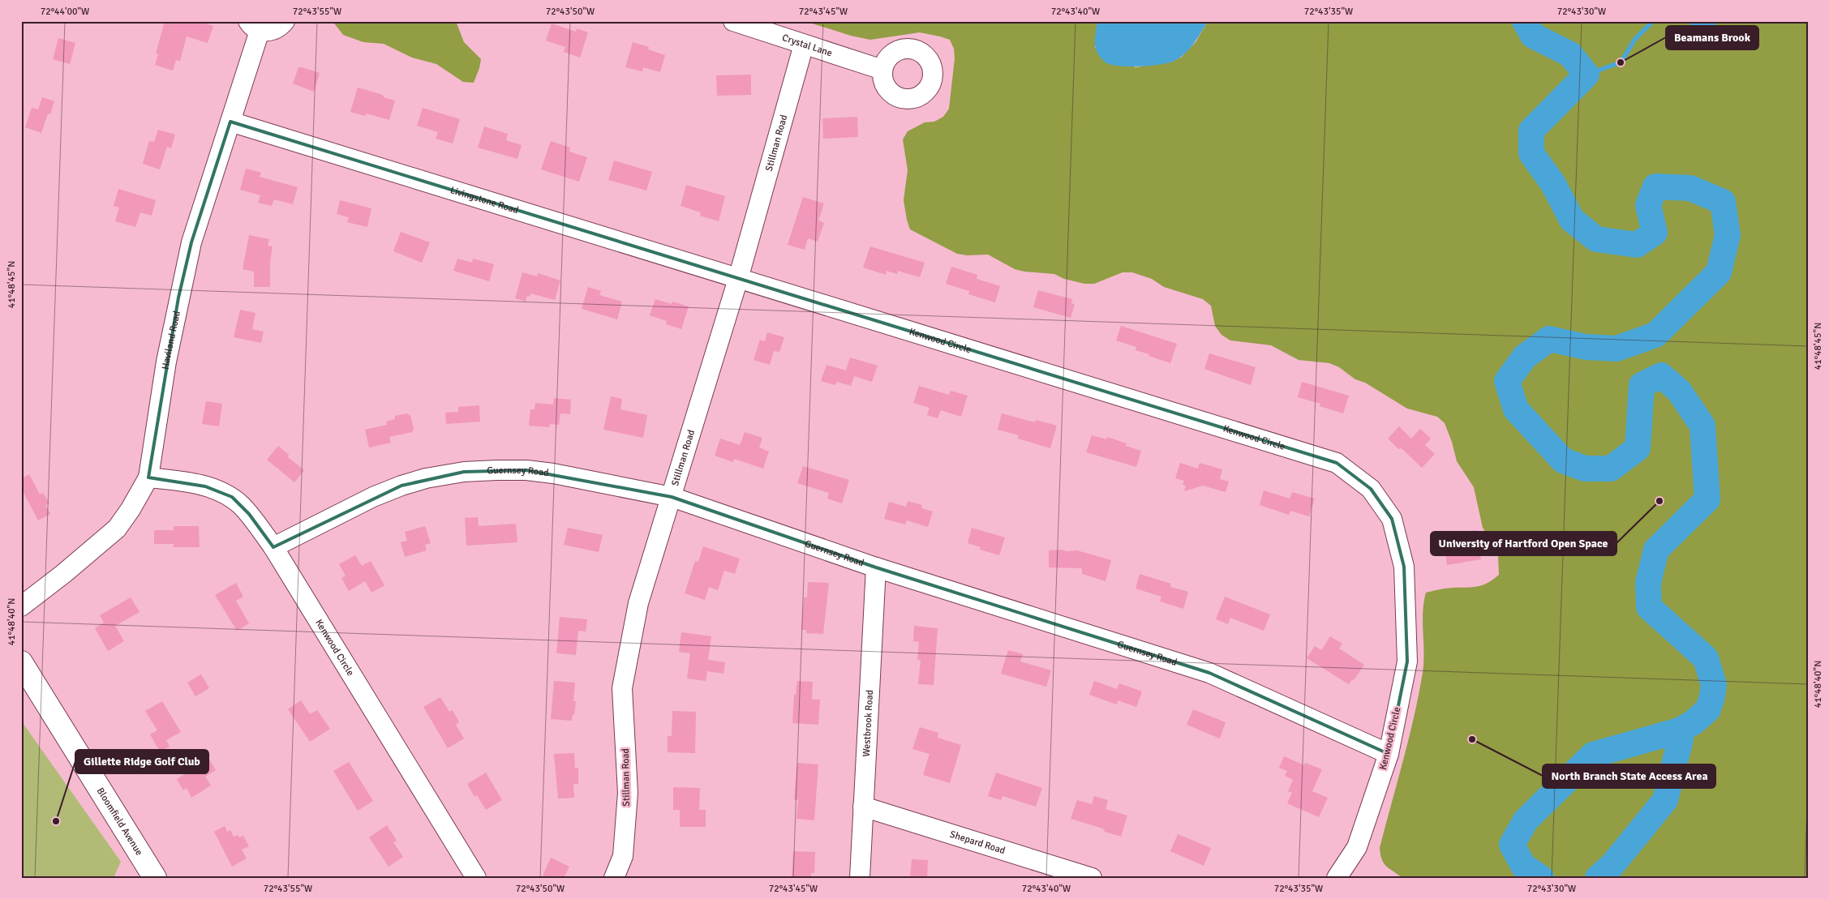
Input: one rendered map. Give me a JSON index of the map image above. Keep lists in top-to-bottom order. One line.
{"streets":{"main road":["Bloomfield Avenue"],"street":["Crystal Lane","Stillman Road","Livingstone Road","Haviland Road","Kenwood Circle","Guernsey Road","Westbrook Road","Shepard Road"]},"crossings":[["Crystal Lane","Stillman Road"],["Stillman Road","Livingstone Road"],["Stillman Road","Kenwood Circle"],["Stillman Road","Guernsey Road"],["Livingstone Road","Haviland Road"],["Livingstone Road","Kenwood Circle"],["Haviland Road","Kenwood Circle"],["Kenwood Circle","Guernsey Road"],["Guernsey Road","Westbrook Road"],["Westbrook Road","Shepard Road"]],"places":["Beamans Brook","University of Hartford Open Space","North Branch State Access Area","Gillette Ridge Golf Club"],"coordinates":["72°44'00\"W","72°43'55\"W","72°43'50\"W","72°43'45\"W","72°43'40\"W","72°43'35\"W","72°43'30\"W","41°48'45\"N","41°48'40\"N"]}
